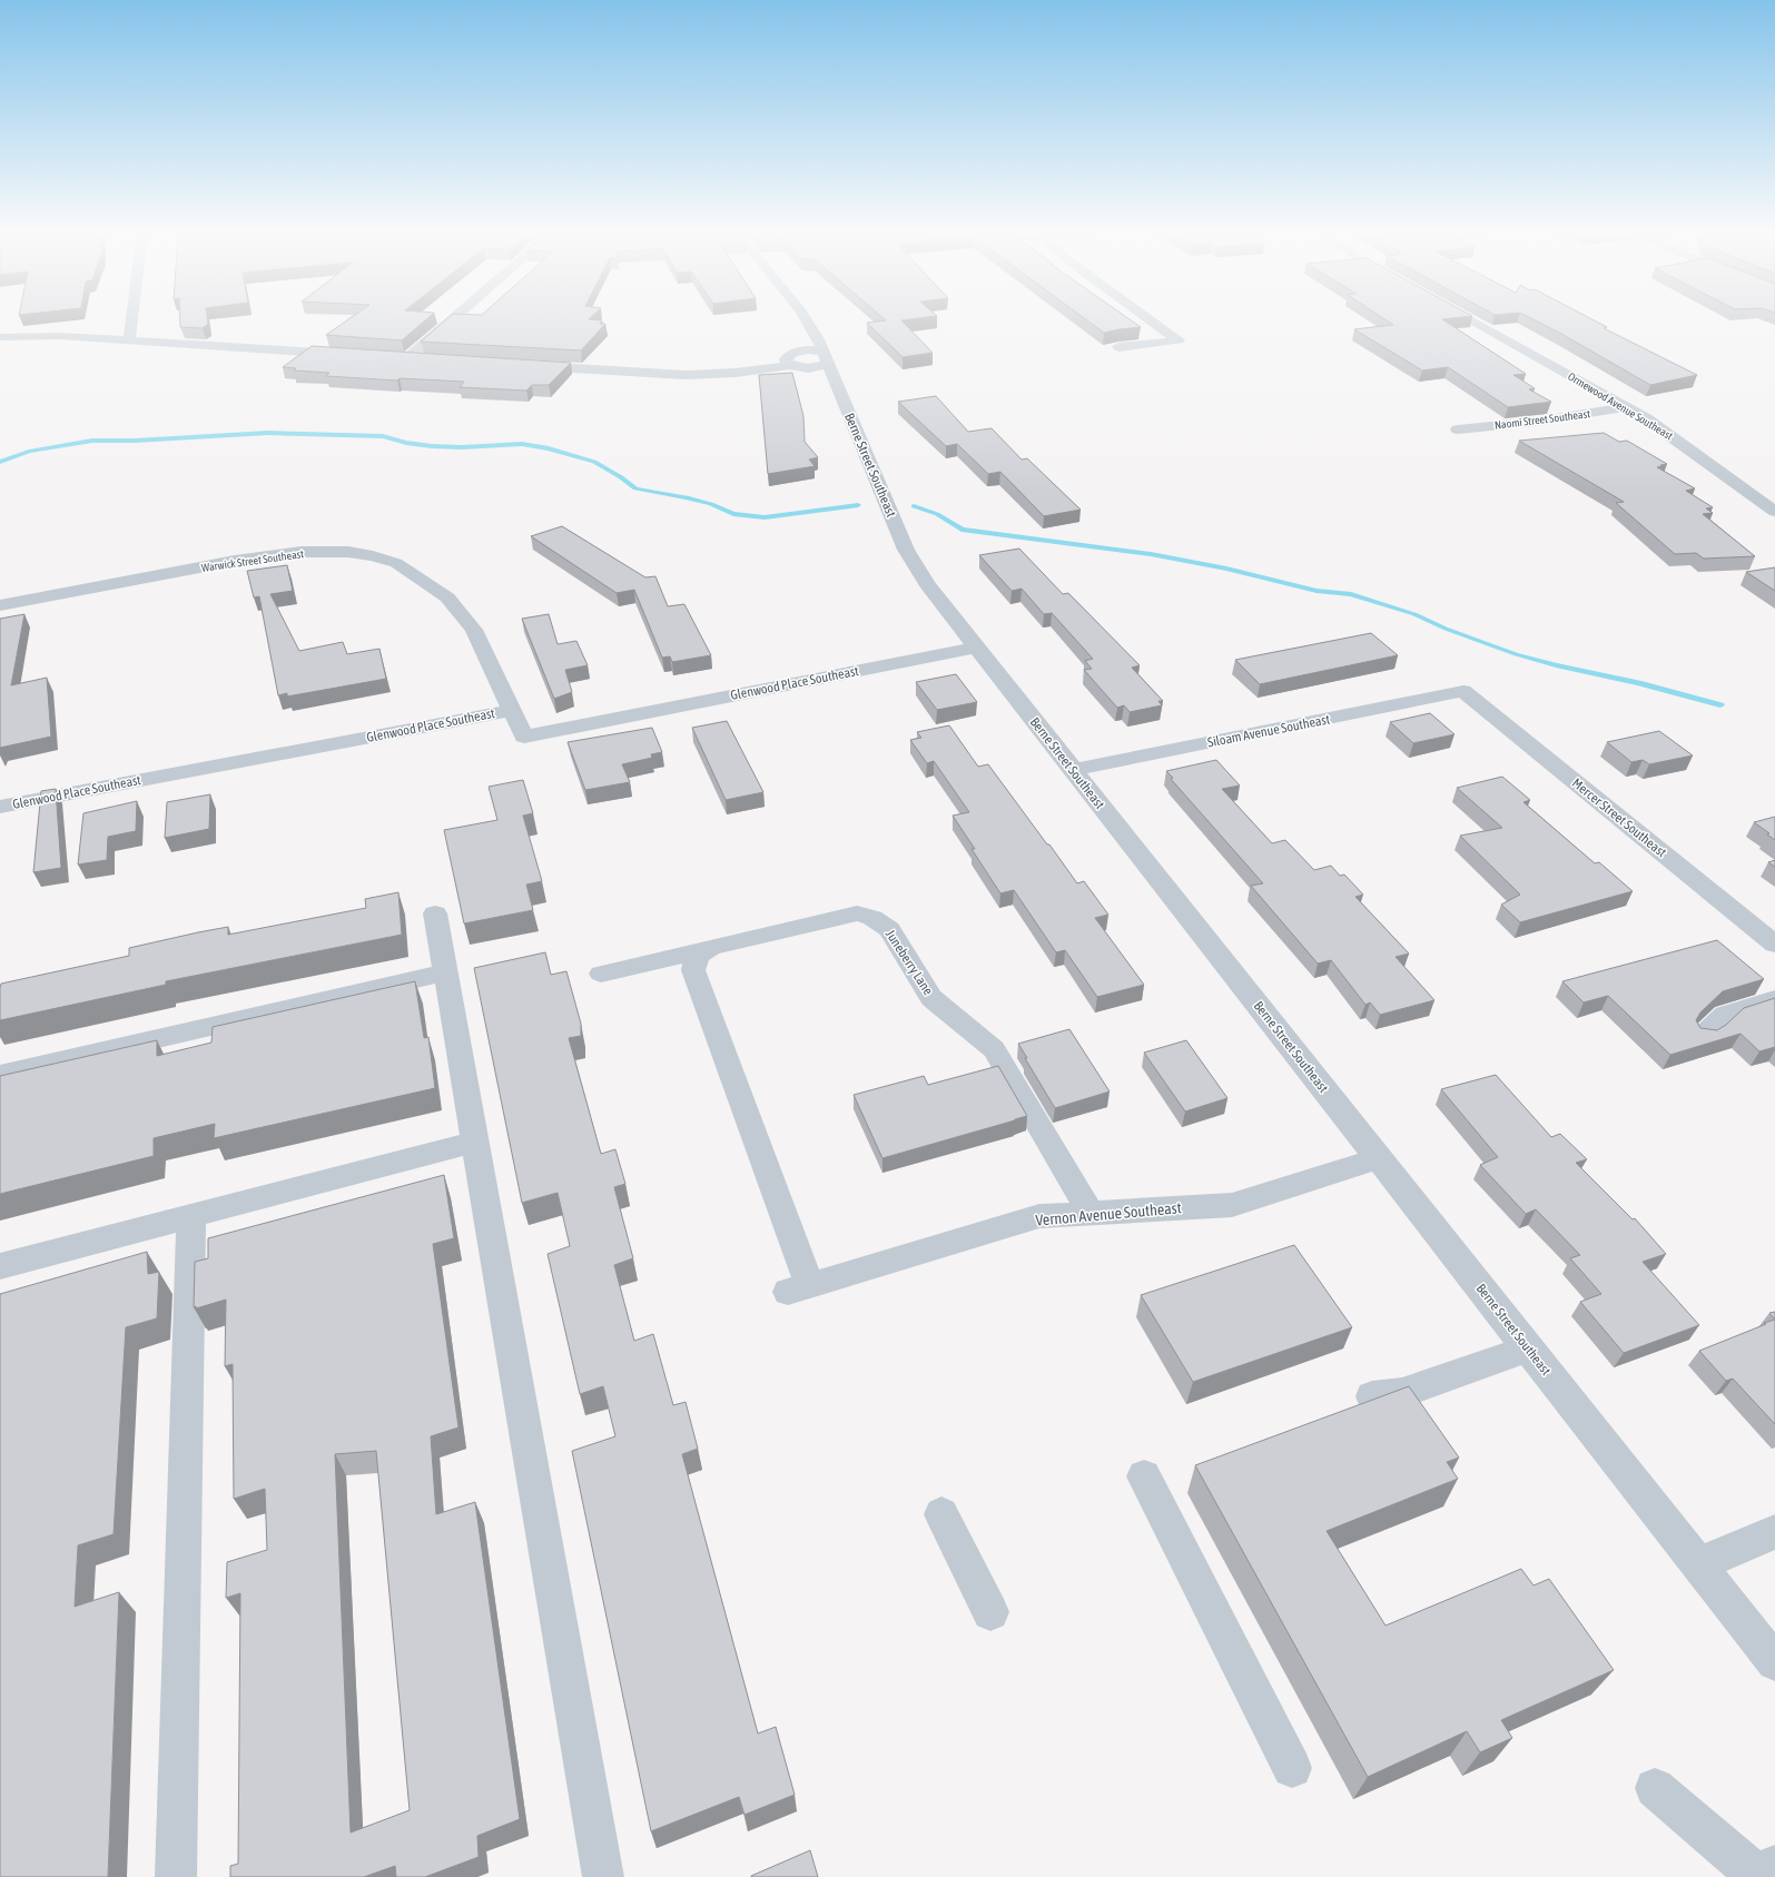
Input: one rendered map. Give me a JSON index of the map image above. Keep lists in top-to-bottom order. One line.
{"streets":{"street":["Ormewood Avenue Southeast","Naomi Street Southeast","Berne Street Southeast","Warwick Street Southeast","Glenwood Place Southeast","Siloam Avenue Southeast","Mercer Street Southeast","Juneberry Lane","Vernon Avenue Southeast"]},"crossings":[["Ormewood Avenue Southeast","Naomi Street Southeast"],["Berne Street Southeast","Glenwood Place Southeast"],["Berne Street Southeast","Siloam Avenue Southeast"],["Berne Street Southeast","Vernon Avenue Southeast"],["Warwick Street Southeast","Glenwood Place Southeast"],["Siloam Avenue Southeast","Mercer Street Southeast"],["Juneberry Lane","Vernon Avenue Southeast"]]}
